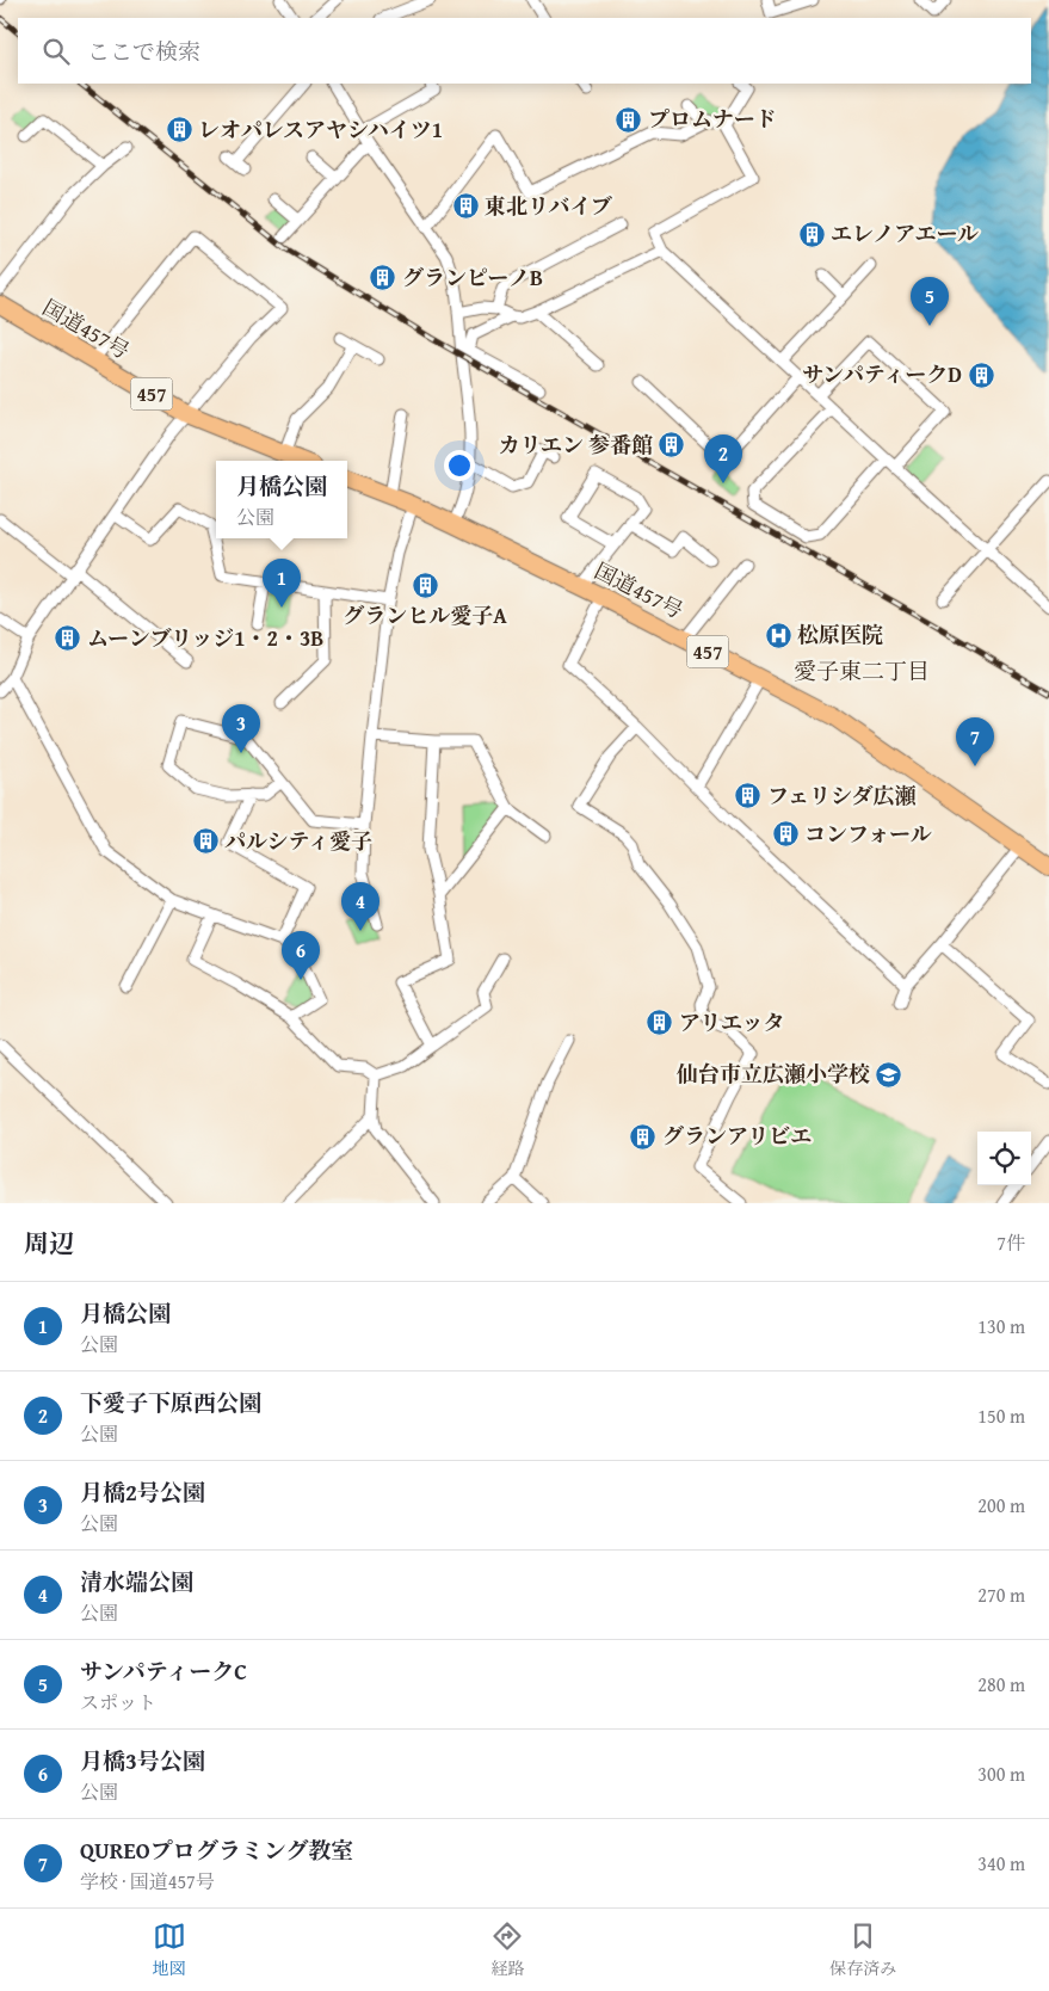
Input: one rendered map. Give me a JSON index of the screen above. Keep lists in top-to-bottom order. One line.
{"streets":{"highway":["国道457号","457"]},"districts":["愛子東二丁目"],"places":{"building":["プロムナード","レオパレスアヤシハイツ1","東北リバイブ","エレノアエール","グランピーノB","サンパティークD","カリエン 参番館","グランヒル愛子A","ムーンブリッジ1・2・3B","フェリシダ広瀬","コンフォール","パルシティ愛子","アリエッタ","グランアリビエ"],"hospital":["松原医院"],"school or university":["仙台市立広瀬小学校"]},"page":{"search":"ここで検索","pins":["5","2","1","3","7","4","6"],"popup":["月橋公園","公園"],"heading":["周辺","7件"],"list":[{"mark":"1","name":"月橋公園","note":"公園","value":"130 m"},{"mark":"2","name":"下愛子下原西公園","note":"公園","value":"150 m"},{"mark":"3","name":"月橋2号公園","note":"公園","value":"200 m"},{"mark":"4","name":"清水端公園","note":"公園","value":"270 m"},{"mark":"5","name":"サンパティークC","note":"スポット","value":"280 m"},{"mark":"6","name":"月橋3号公園","note":"公園","value":"300 m"},{"mark":"7","name":"QUREOプログラミング教室","note":"学校 · 国道457号","value":"340 m"}],"nav":["地図","経路","保存済み"]}}
